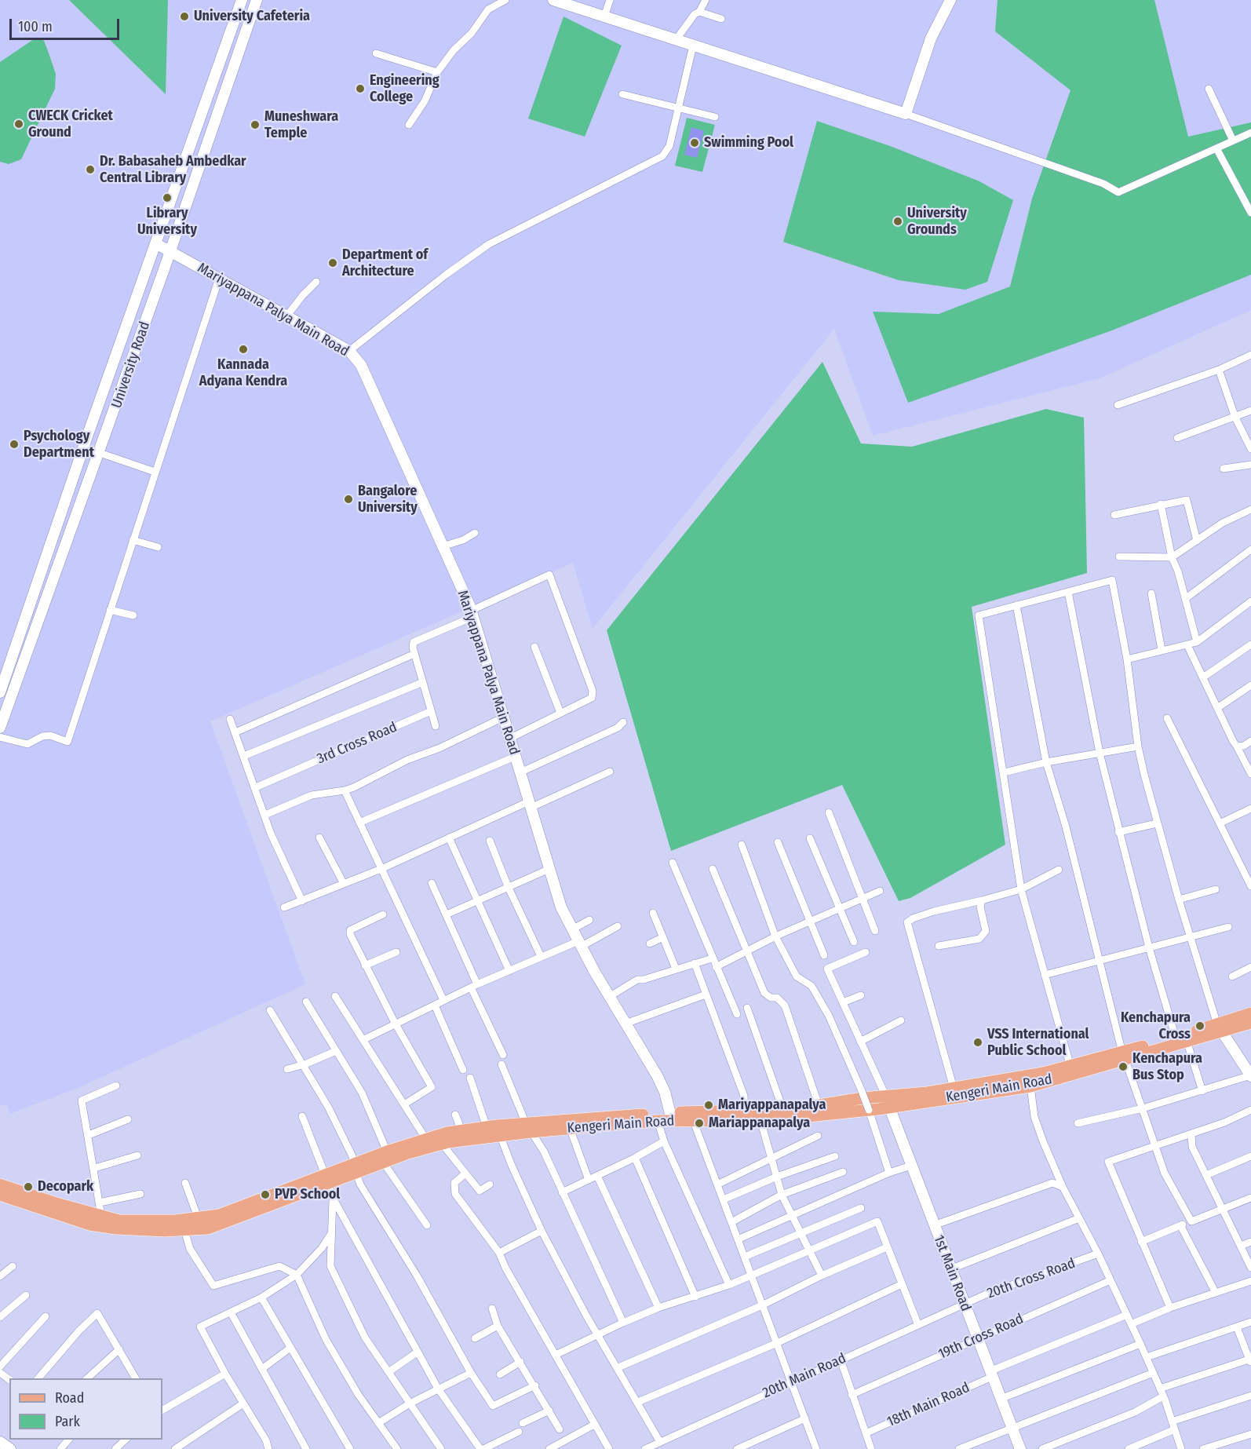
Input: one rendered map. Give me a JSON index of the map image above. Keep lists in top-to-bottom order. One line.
{"streets":{"main road":["Kengeri Main Road"],"street":["Mariyappana Palya Main Road","University Road","3rd Cross Road","1st Main Road","20th Cross Road","19th Cross Road","20th Main Road","18th Main Road"]},"crossings":[["Mariyappana Palya Main Road","University Road"],["Mariyappana Palya Main Road","Kengeri Main Road"],["Kengeri Main Road","1st Main Road"],["1st Main Road","20th Cross Road"],["1st Main Road","19th Cross Road"],["1st Main Road","20th Main Road"],["1st Main Road","18th Main Road"],["20th Cross Road","20th Main Road"]],"places":["University Cafeteria","Engineering College","CWECK Cricket Ground","Muneshwara Temple","Swimming Pool","Dr. Babasaheb Ambedkar Central Library","Library University","University Grounds","Department of Architecture","Kannada Adyana Kendra","Psychology Department","Bangalore University","Kenchapura Cross","VSS International Public School","Kenchapura Bus Stop","Mariyappanapalya","Mariappanapalya","Decopark","PVP School"],"legend":["Road","Park"],"scale_bar":"100 m"}
